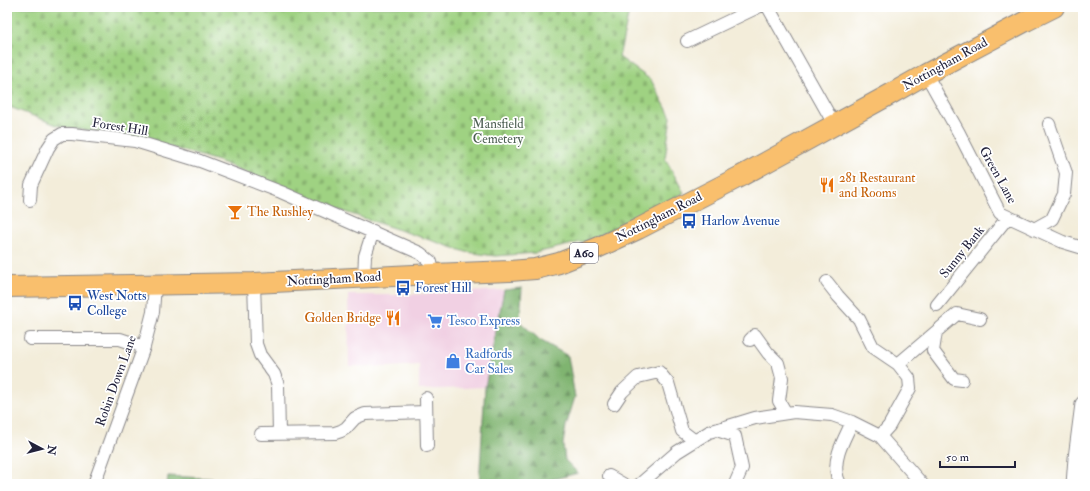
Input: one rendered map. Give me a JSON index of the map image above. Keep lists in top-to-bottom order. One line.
{"streets":{"highway":["Nottingham Road","A60"],"street":["Forest Hill","Green Lane","Sunny Bank","Robin Down Lane"]},"crossings":[["Nottingham Road","Forest Hill"],["Nottingham Road","Green Lane"],["Nottingham Road","Robin Down Lane"],["Green Lane","Sunny Bank"]],"parks":["Mansfield Cemetery"],"places":{"restaurant":["281 Restaurant and Rooms","Golden Bridge"],"bar":["The Rushley"],"bus stop":["Harlow Avenue","Forest Hill","West Notts College"],"supermarket":["Tesco Express"],"shop":["Radfords Car Sales"]},"scale_bar":"50 m","north":"right"}
